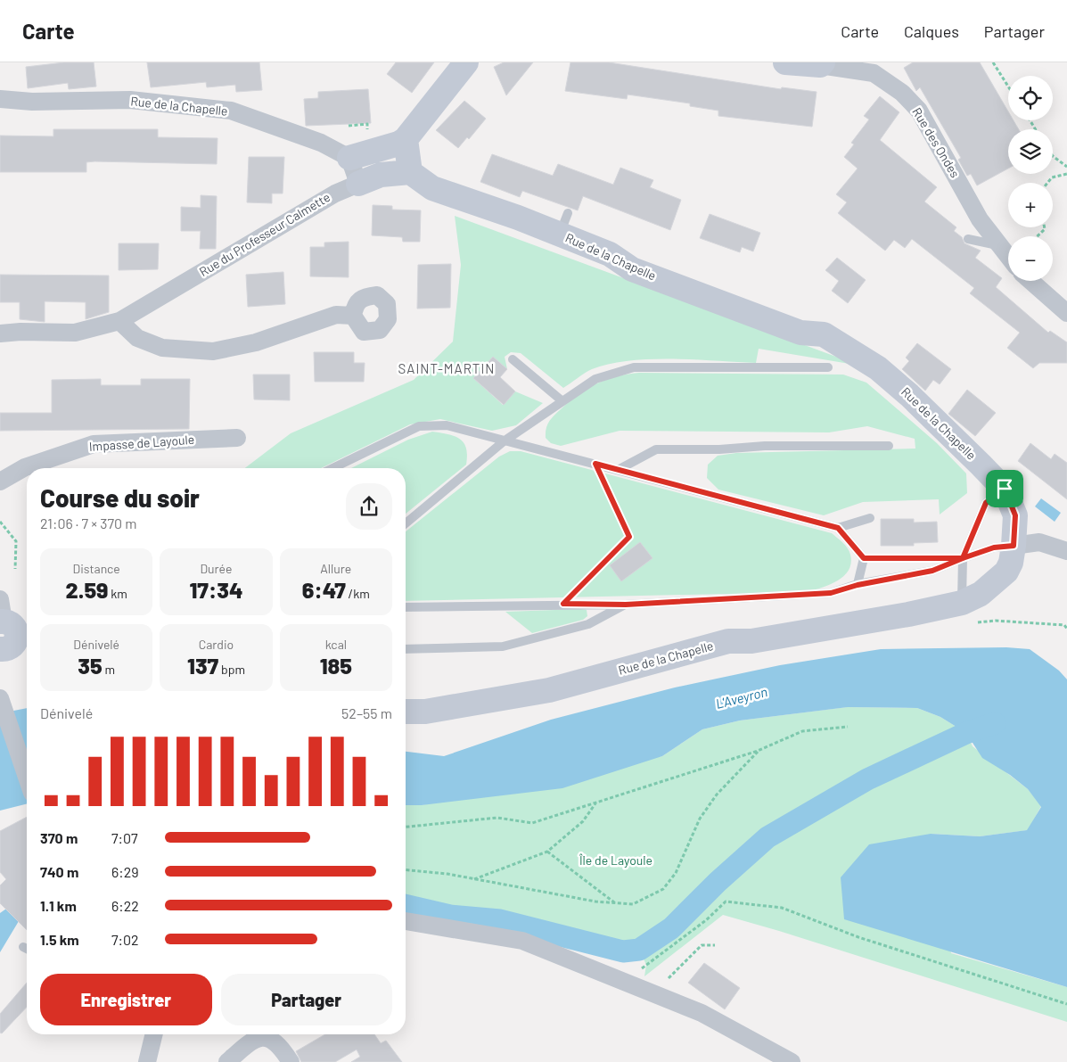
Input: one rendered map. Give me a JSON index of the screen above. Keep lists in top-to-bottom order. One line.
{"streets":{"street":["Rue de la Chapelle","Rue des Ondes","Rue du Professeur Calmette","Impasse de Layoule"]},"districts":["SAINT-MARTIN"],"water":["L'Aveyron"],"parks":["Île de Layoule"],"page":{"header":"Carte","nav":["Carte","Calques","Partager"],"map_buttons":["+","−"],"heading":["Course du soir","21:06 · 7 × 370 m"],"stats":[["Distance","2.59 km"],["Durée","17:34"],["Allure","6:47 /km"],["Dénivelé","35 m"],["Cardio","137 bpm"],["kcal","185"]],"chart":["Dénivelé","52–55 m"],"list":[{"name":"370 m","note":"7:07"},{"name":"740 m","note":"6:29"},{"name":"1.1 km","note":"6:22"},{"name":"1.5 km","note":"7:02"}],"buttons":["Enregistrer","Partager"]}}
